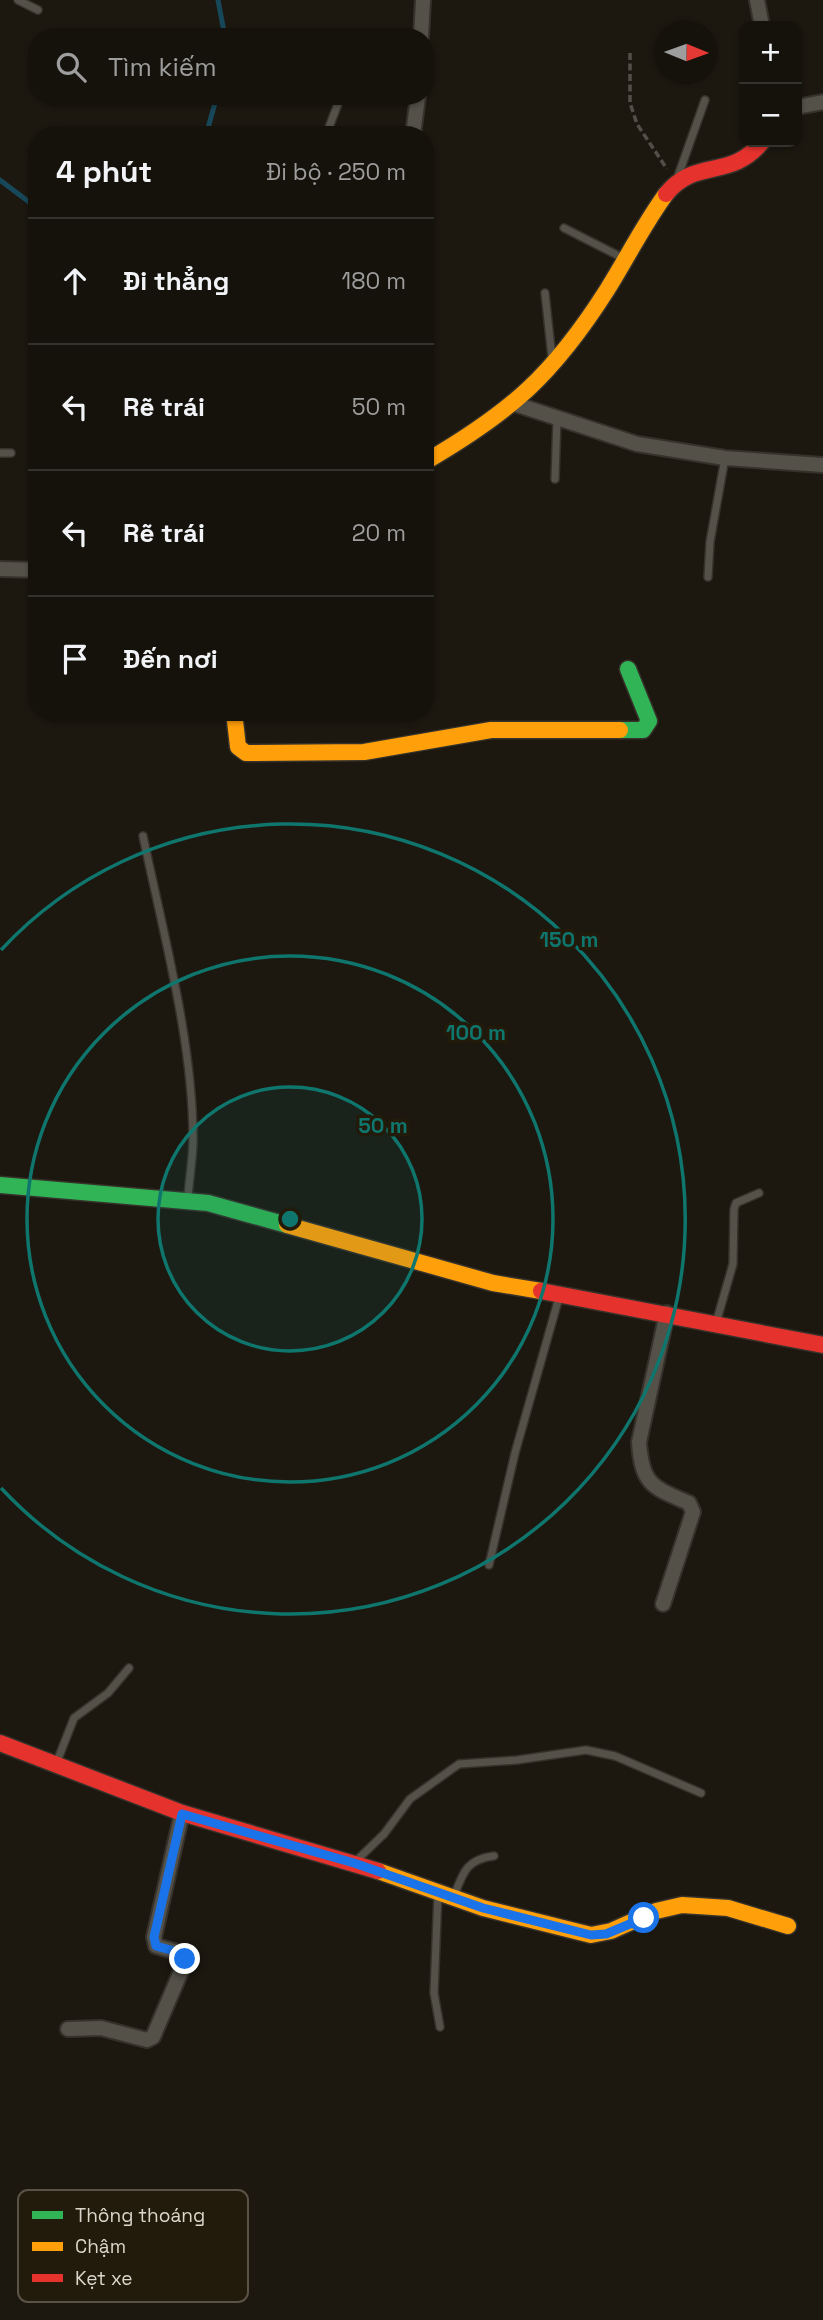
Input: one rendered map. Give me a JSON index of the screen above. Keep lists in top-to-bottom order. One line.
{"legend":["Thông thoáng","Chậm","Kẹt xe"],"north":"right","page":{"map_buttons":["+","−"],"search":"Tìm kiếm","heading":["4 phút","Đi bộ · 250 m"],"list":[["Đi thẳng","180 m"],["Rẽ trái","50 m"],["Rẽ trái","20 m"],"Đến nơi"]},"rings":["150 m","100 m","50 m"]}
